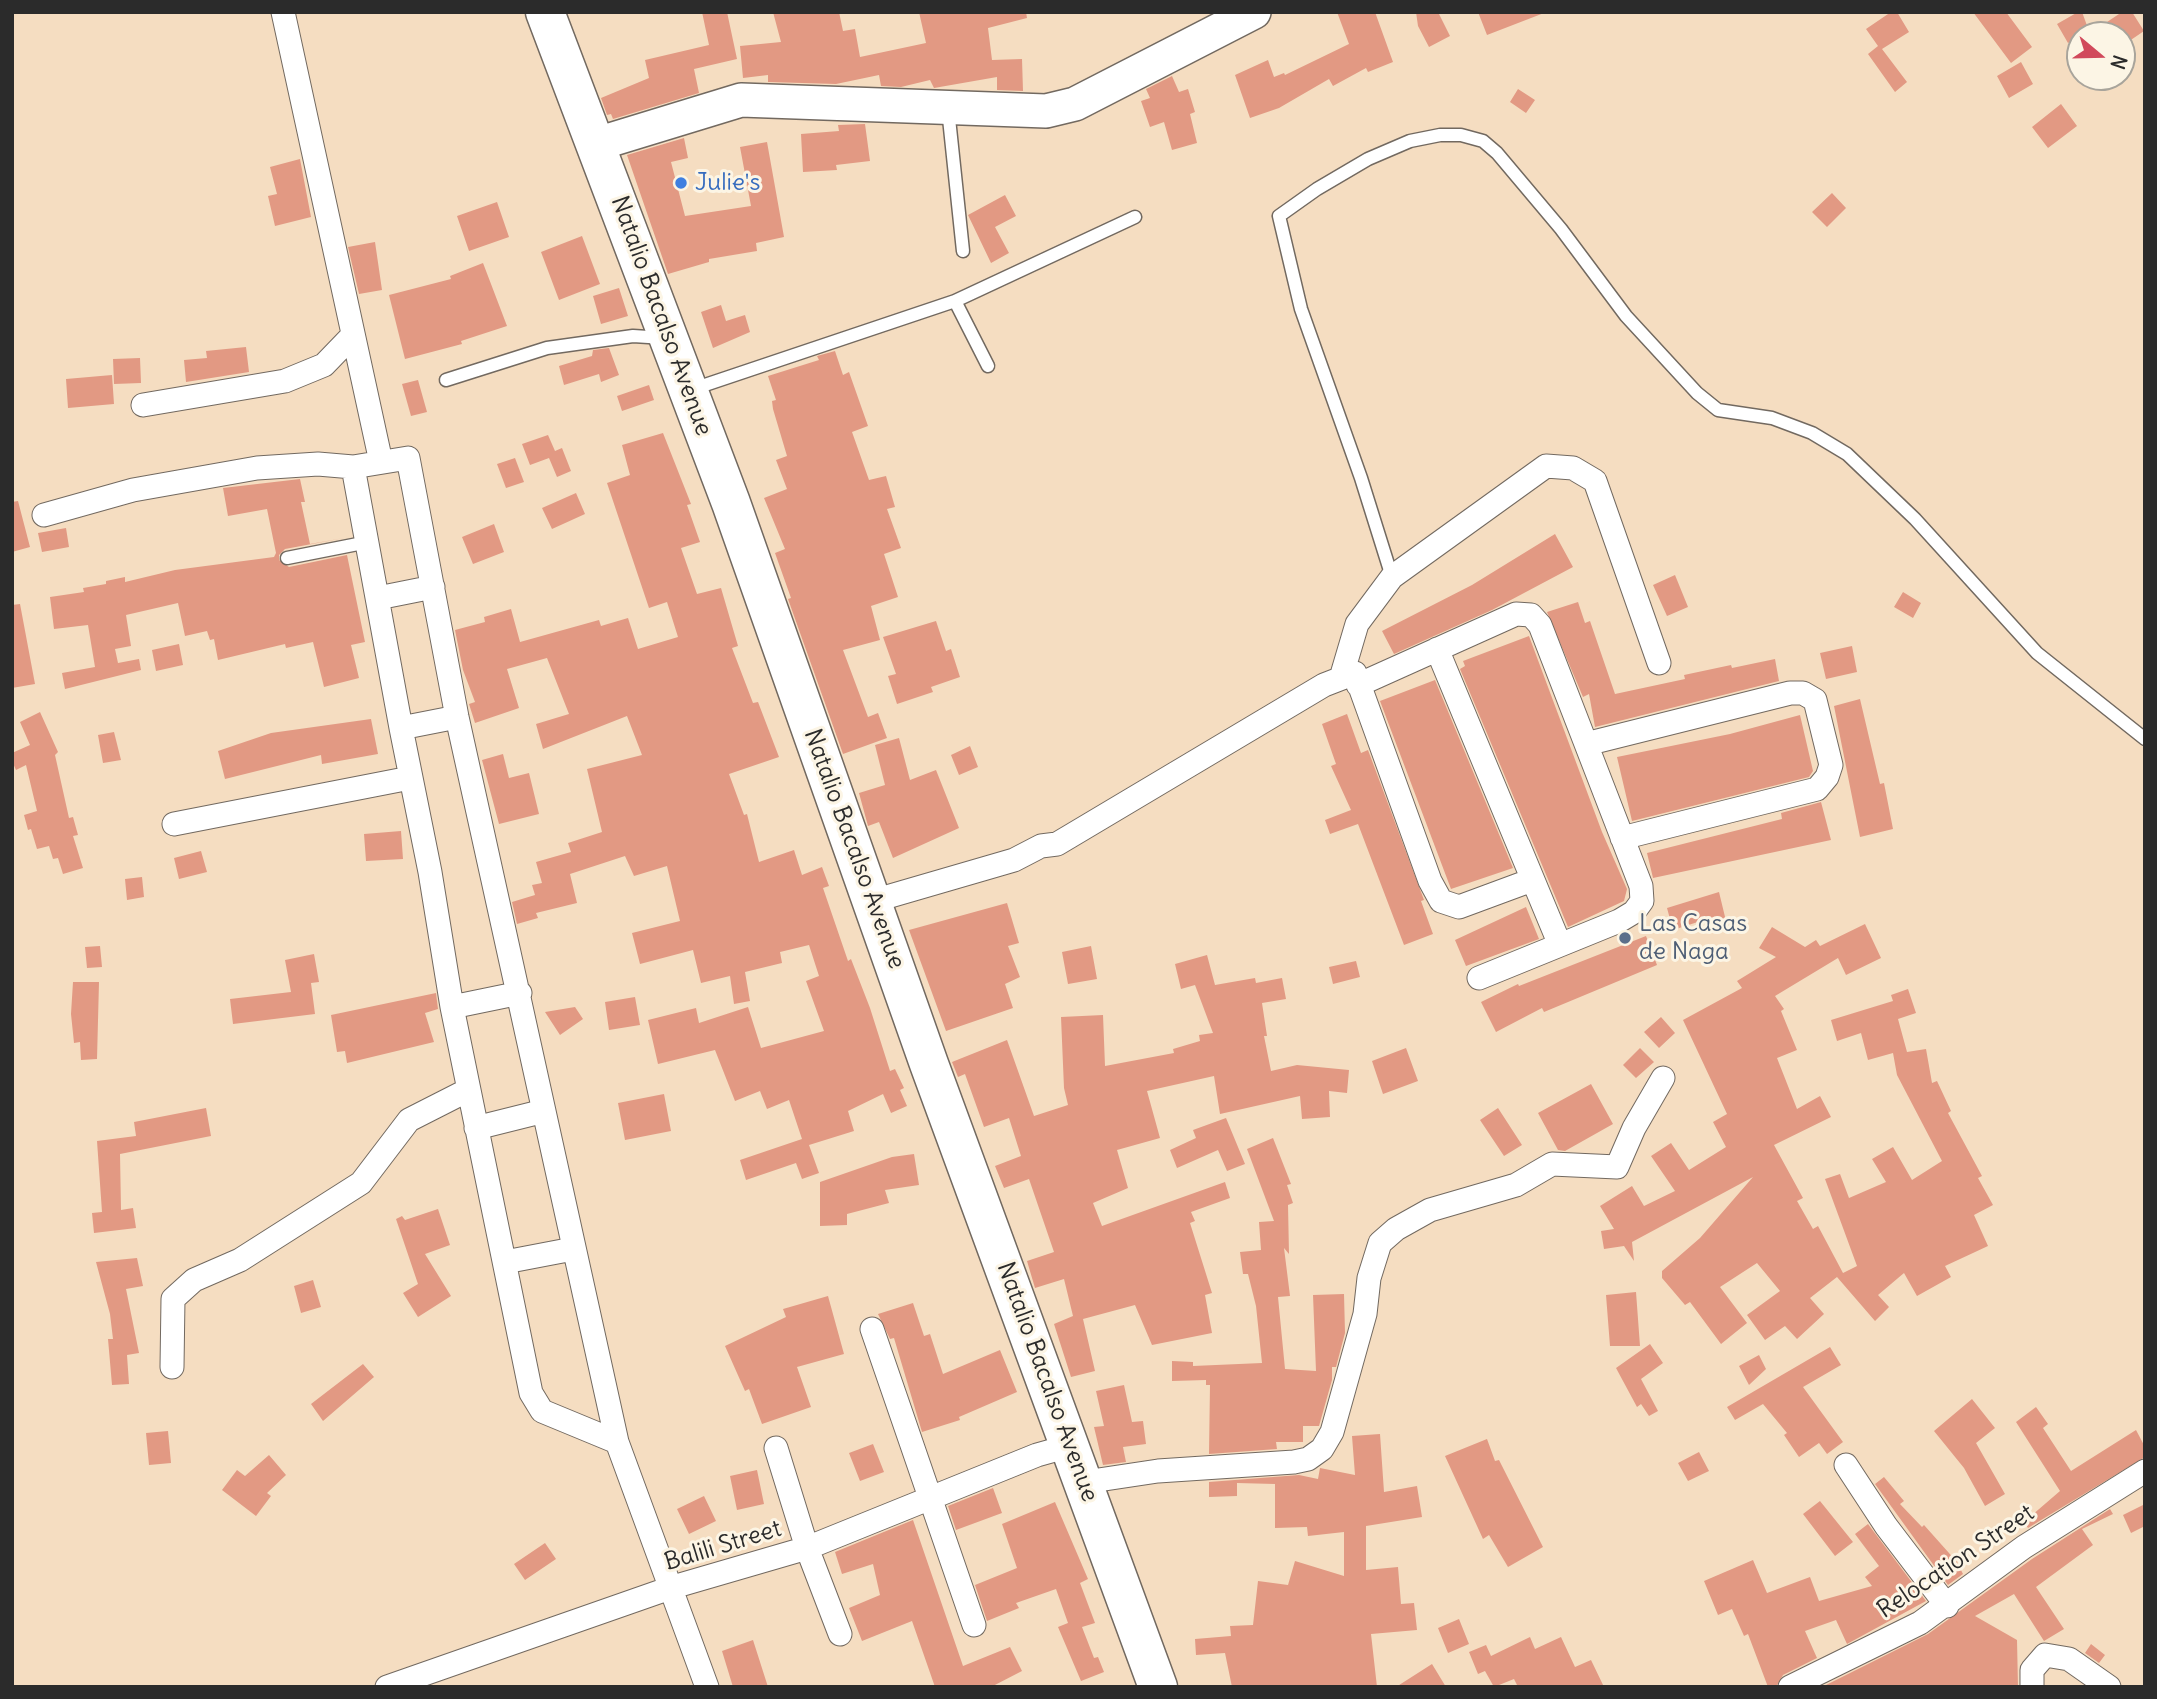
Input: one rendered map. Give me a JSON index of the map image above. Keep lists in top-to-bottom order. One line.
{"streets":{"highway":["Natalio Bacalso Avenue"],"street":["Balili Street","Relocation Street"]},"crossings":[["Natalio Bacalso Avenue","Balili Street"]],"places":["Julie's","Las Casas de Naga"],"north":"right"}
